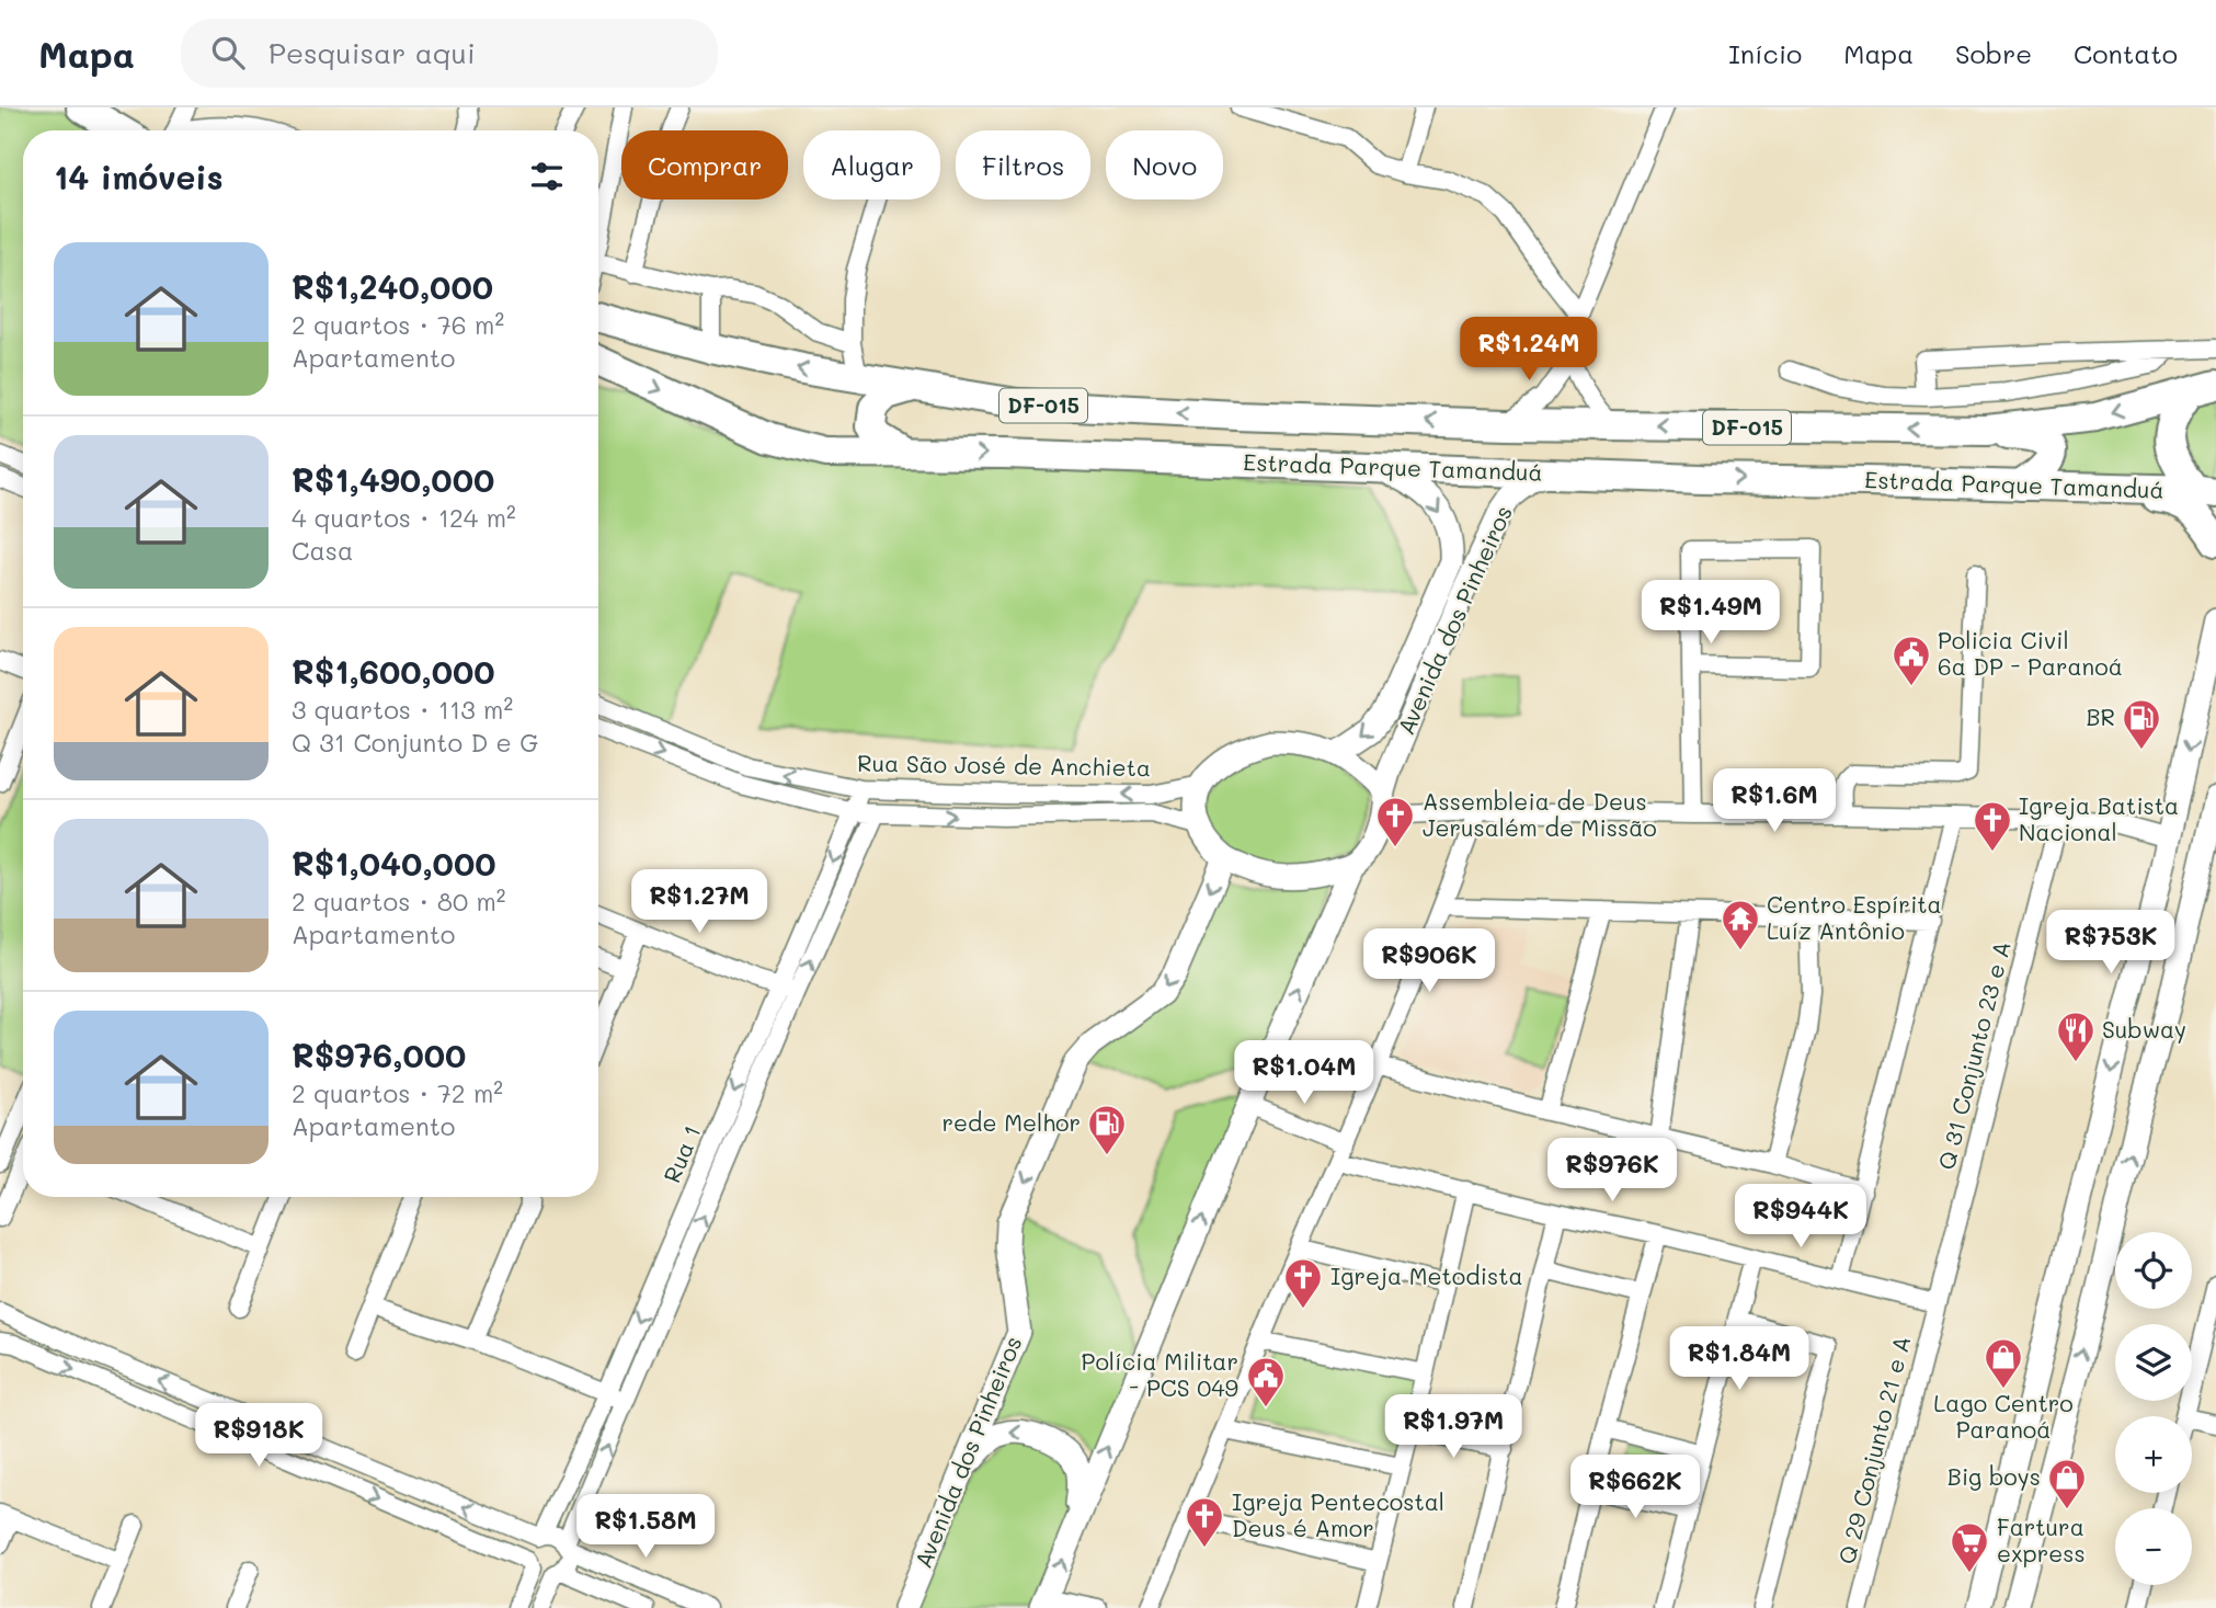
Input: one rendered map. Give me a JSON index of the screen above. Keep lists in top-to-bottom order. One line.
{"streets":{"main road":["DF-015","Estrada Parque Tamanduá"],"street":["Avenida dos Pinheiros","Rua São José de Anchieta","Q 31 Conjunto 23 e A","Rua 1","Q 29 Conjunto 21 e A"]},"crossings":[["Estrada Parque Tamanduá","Avenida dos Pinheiros"],["Avenida dos Pinheiros","Rua São José de Anchieta"],["Rua São José de Anchieta","Rua 1"],["Q 31 Conjunto 23 e A","Q 29 Conjunto 21 e A"]],"places":{"public building":["Policia Civil 6a DP - Paranoá","Polícia Militar - PCS 049"],"fuel station":["BR","rede Melhor"],"church":["Assembleia de Deus Jerusalém de Missão","Igreja Batista Nacional","Igreja Metodista","Igreja Pentecostal Deus é Amor"],"temple":["Centro Espírita Luíz Antônio"],"restaurant":["Subway"],"shop":["Lago Centro Paranoá","Big boys"],"supermarket":["Fartura express"]},"page":{"header":"Mapa","search":"Pesquisar aqui","nav":["Início","Mapa","Sobre","Contato"],"chip":["Comprar","Alugar","Filtros","Novo"],"heading":"14 imóveis","list":[{"name":"R$1,240,000","note":"2 quartos · 76 m² · Apartamento"},{"name":"R$1,490,000","note":"4 quartos · 124 m² · Casa"},{"name":"R$1,600,000","note":"3 quartos · 113 m² · Q 31 Conjunto D e G"},{"name":"R$1,040,000","note":"2 quartos · 80 m² · Apartamento"},{"name":"R$976,000","note":"2 quartos · 72 m² · Apartamento"}],"price":["R$1.24M","R$1.49M","R$1.6M","R$1.27M","R$753K","R$906K","R$1.04M","R$976K","R$944K","R$1.84M","R$1.97M","R$918K","R$662K","R$1.58M"],"map_buttons":["+","−"]}}
